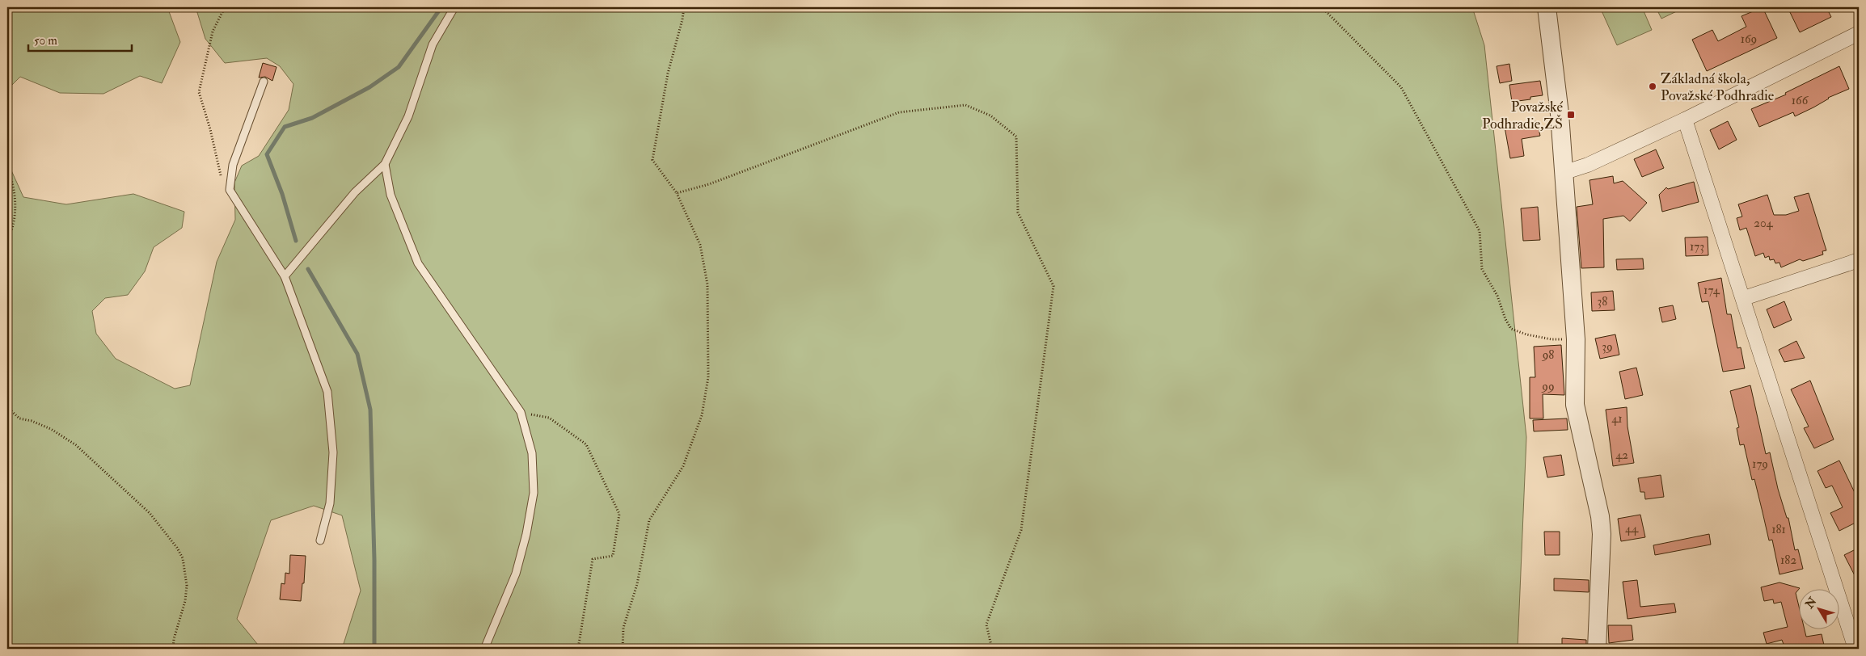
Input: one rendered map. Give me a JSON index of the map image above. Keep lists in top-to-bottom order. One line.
{"places":{"other":["Základná škola, Považské Podhradie"],"transit":["Považské Podhradie,ZŠ"]},"house_numbers":["169","166","204","173","174","38","39","98","99","41","42","179","44","181","182"],"scale_bar":"50 m","north":"top left"}
